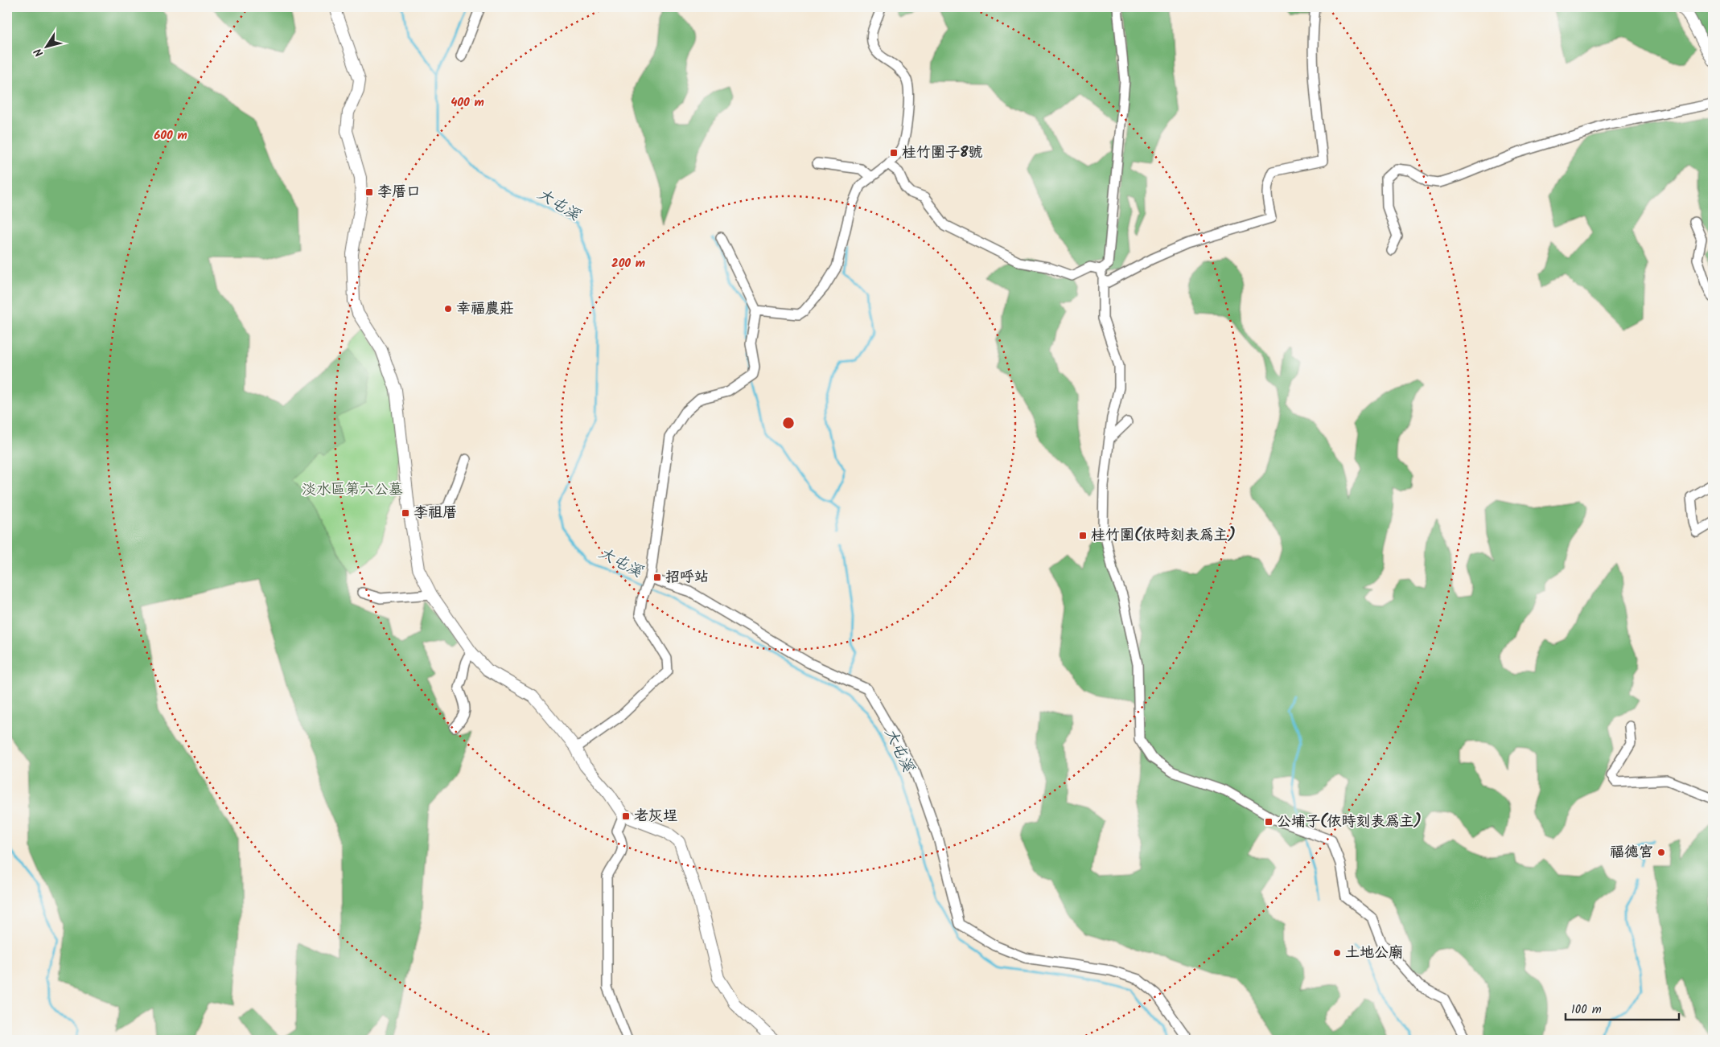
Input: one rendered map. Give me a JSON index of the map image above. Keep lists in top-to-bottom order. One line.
{"water":["大屯溪"],"parks":["淡水區第六公墓"],"places":{"transit":["桂竹圍子8號","李厝口","李祖厝","桂竹圍(依時刻表為主)","招呼站","老灰埕","公埔子(依時刻表為主)"],"other":["幸福農莊","福德宮","土地公廟"]},"scale_bar":"100 m","north":"bottom left","rings":["400 m","600 m","200 m"]}
